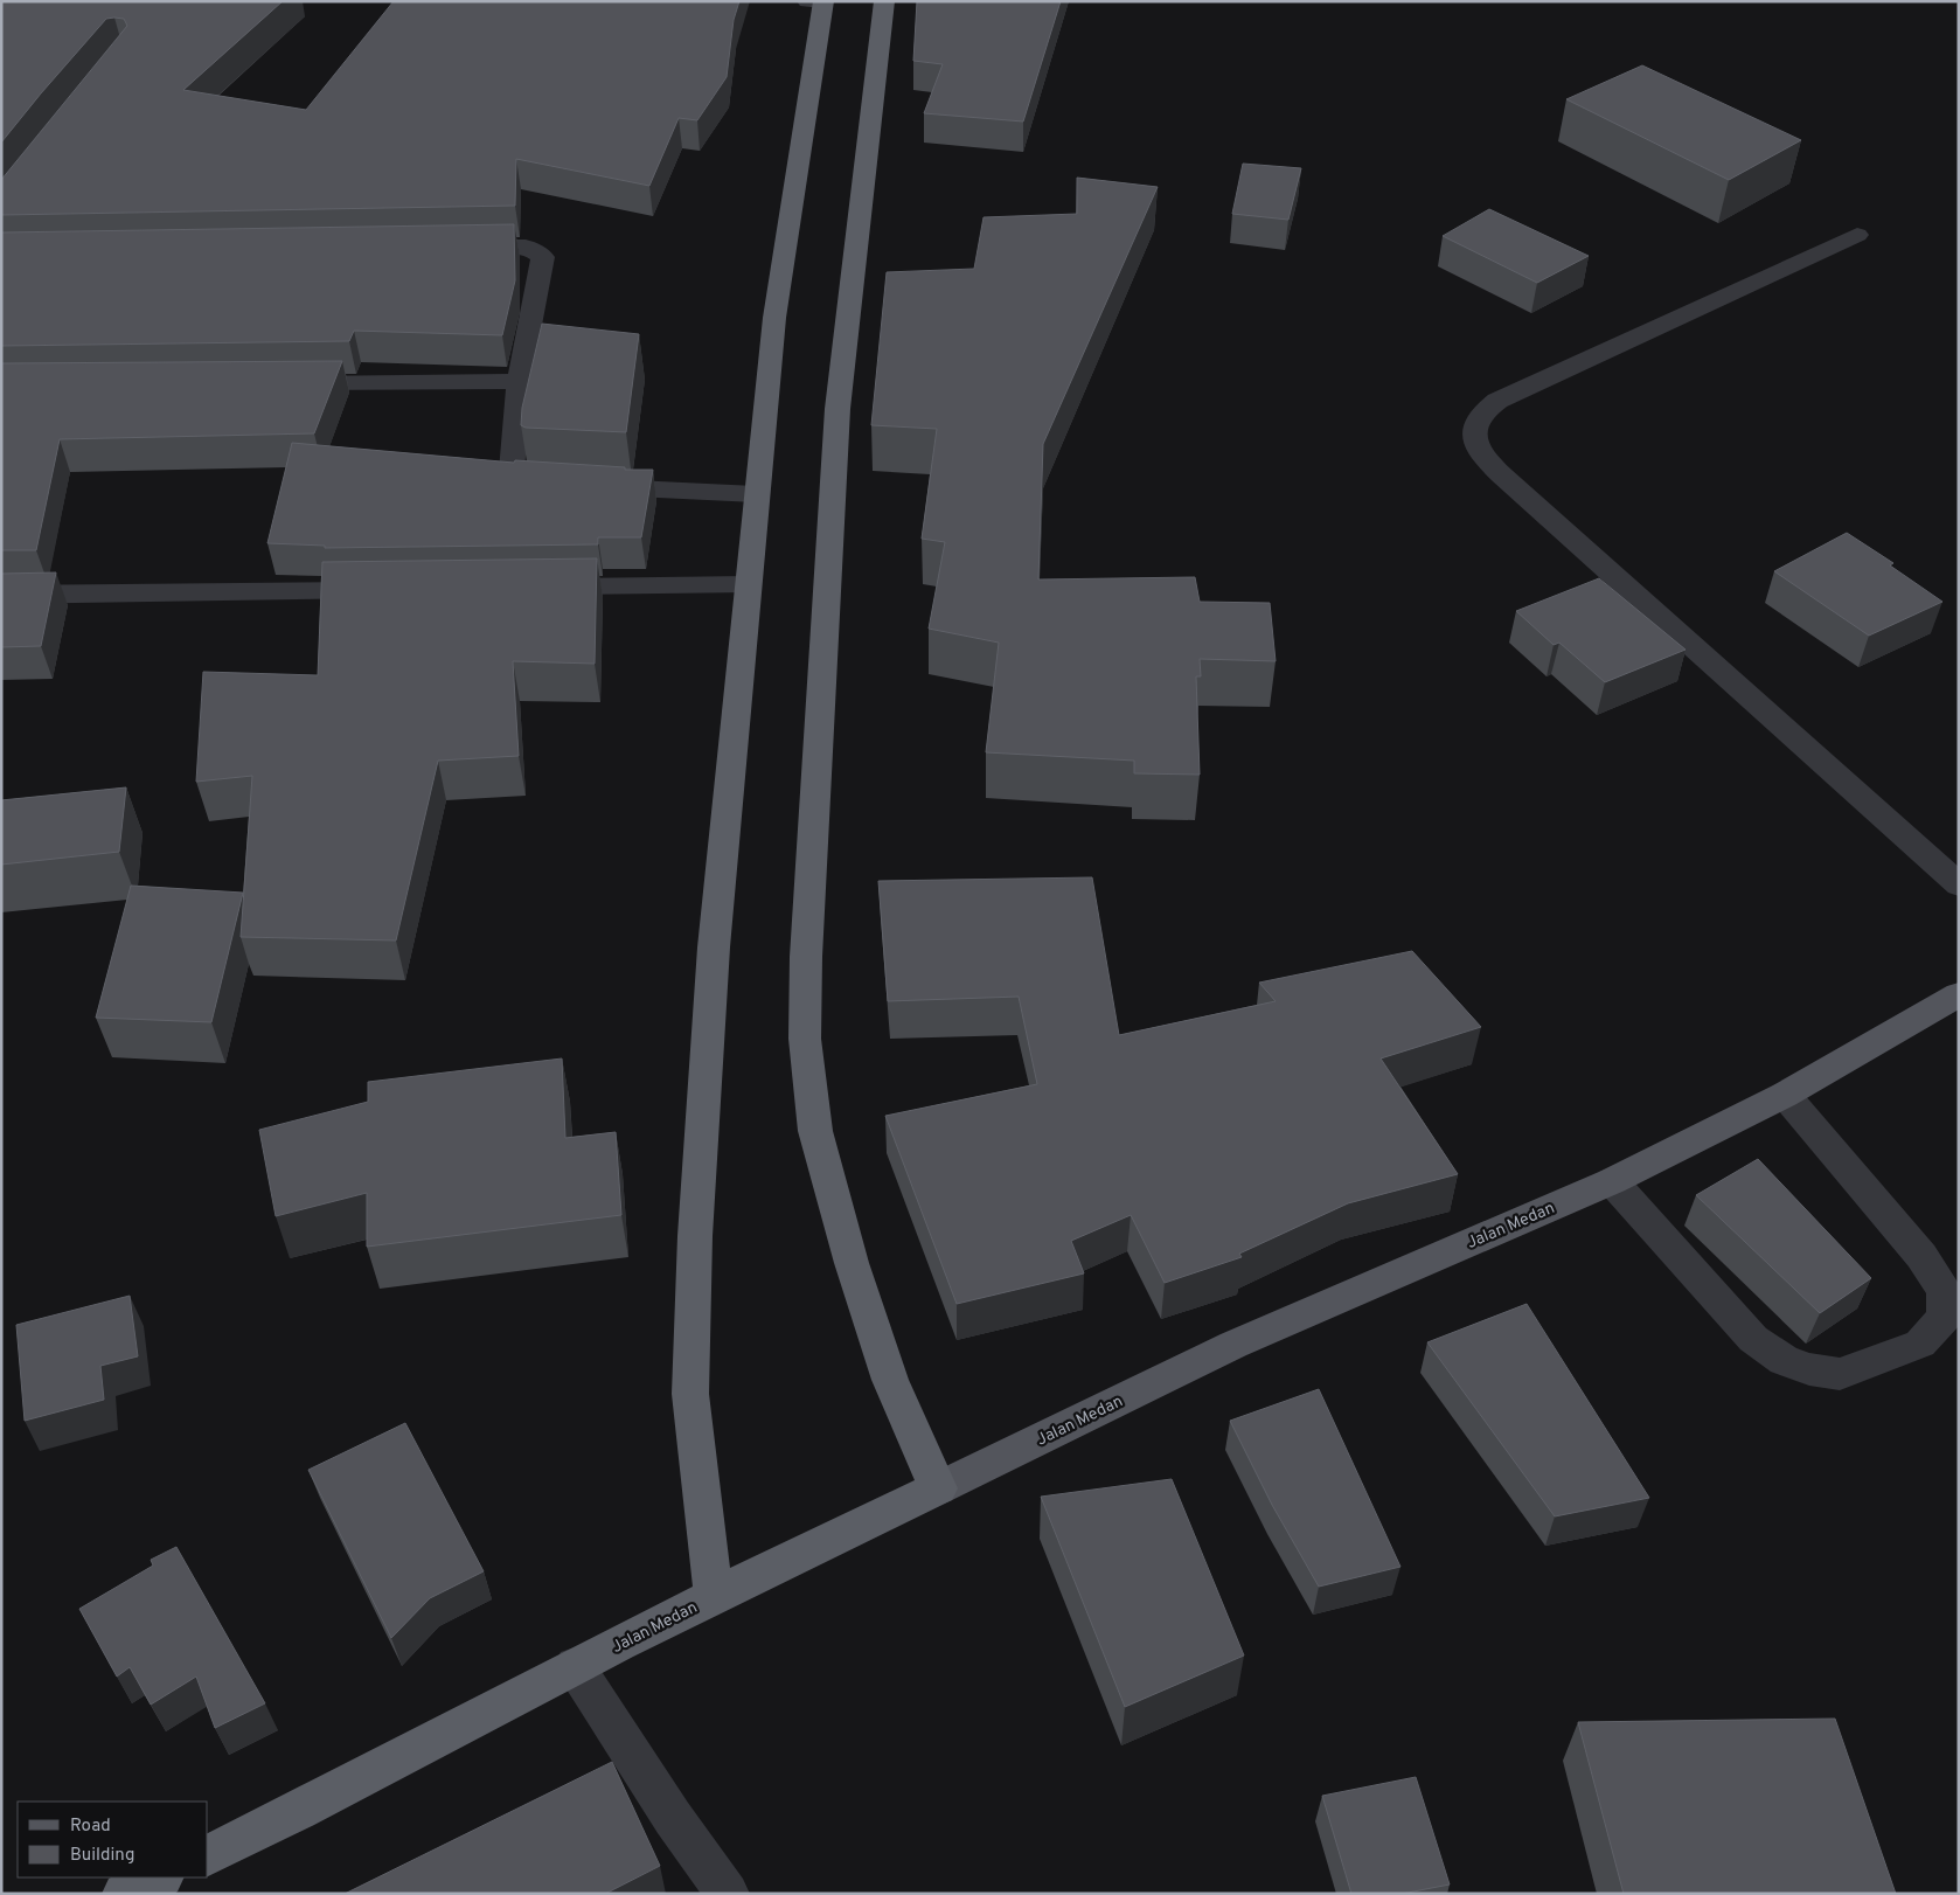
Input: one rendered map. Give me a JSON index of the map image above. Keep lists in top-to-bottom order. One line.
{"streets":{"highway":["Jalan Medan"]},"legend":["Road","Building"]}
